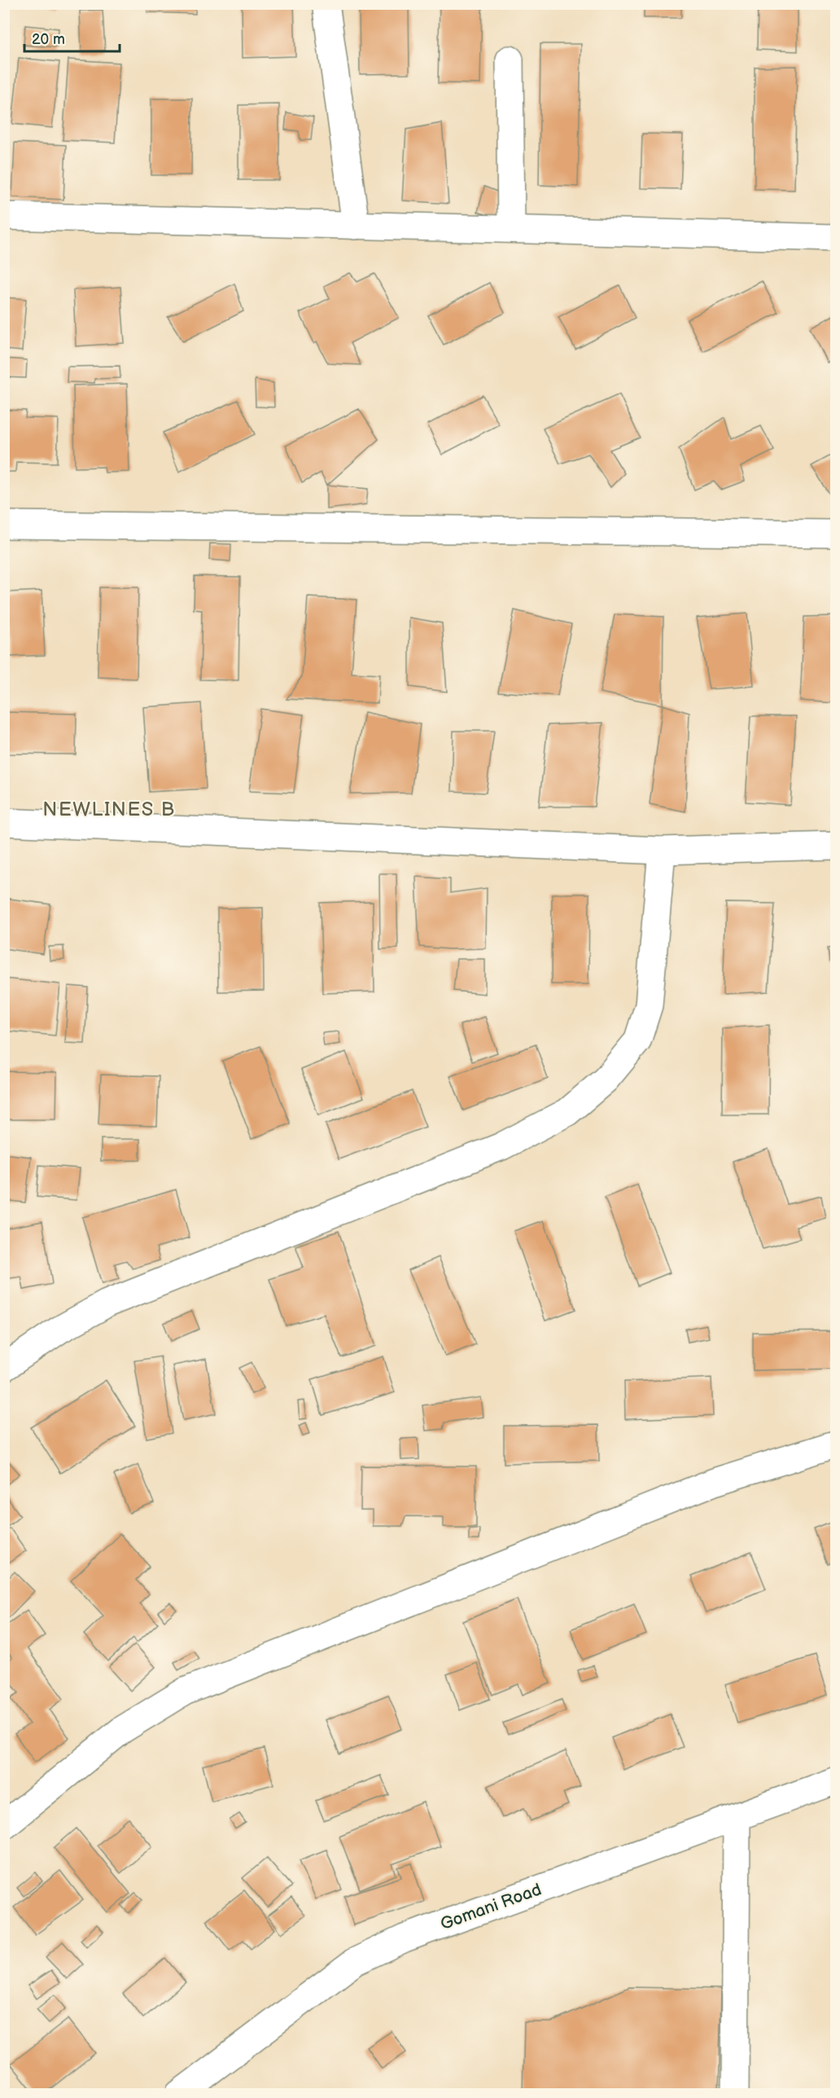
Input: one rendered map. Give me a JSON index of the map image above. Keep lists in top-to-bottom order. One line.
{"streets":{"street":["Gomani Road"]},"districts":["NEWLINES B"],"scale_bar":"20 m"}
